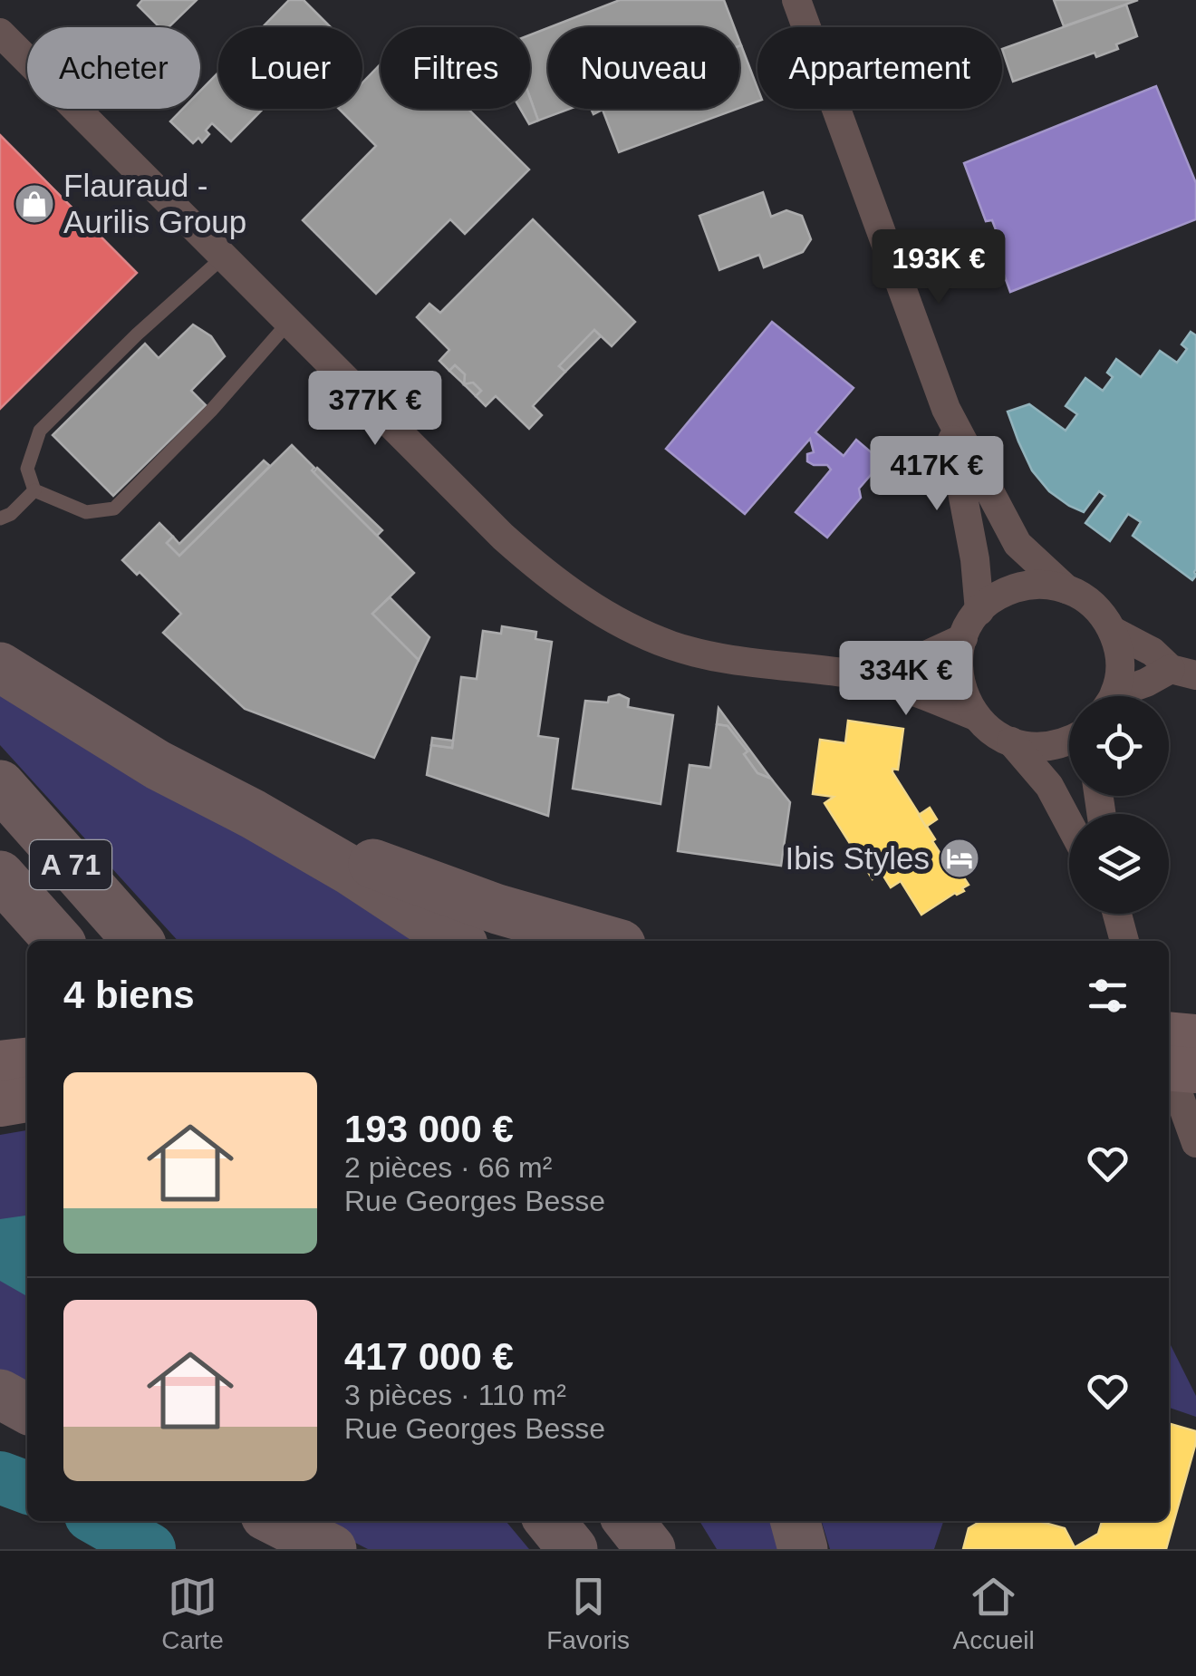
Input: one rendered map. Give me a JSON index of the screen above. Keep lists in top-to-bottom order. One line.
{"streets":{"highway":["A 71"]},"places":{"shop":["Flauraud - Aurilis Group"],"hotel":["Ibis Styles"]},"page":{"chip":["Acheter","Louer","Filtres","Nouveau","Appartement"],"price":["193K €","377K €","417K €","334K €"],"heading":"4 biens","list":[{"name":"193 000 €","note":"2 pièces · 66 m² · Rue Georges Besse"},{"name":"417 000 €","note":"3 pièces · 110 m² · Rue Georges Besse"}],"tabs":["Carte","Favoris","Accueil"]}}
